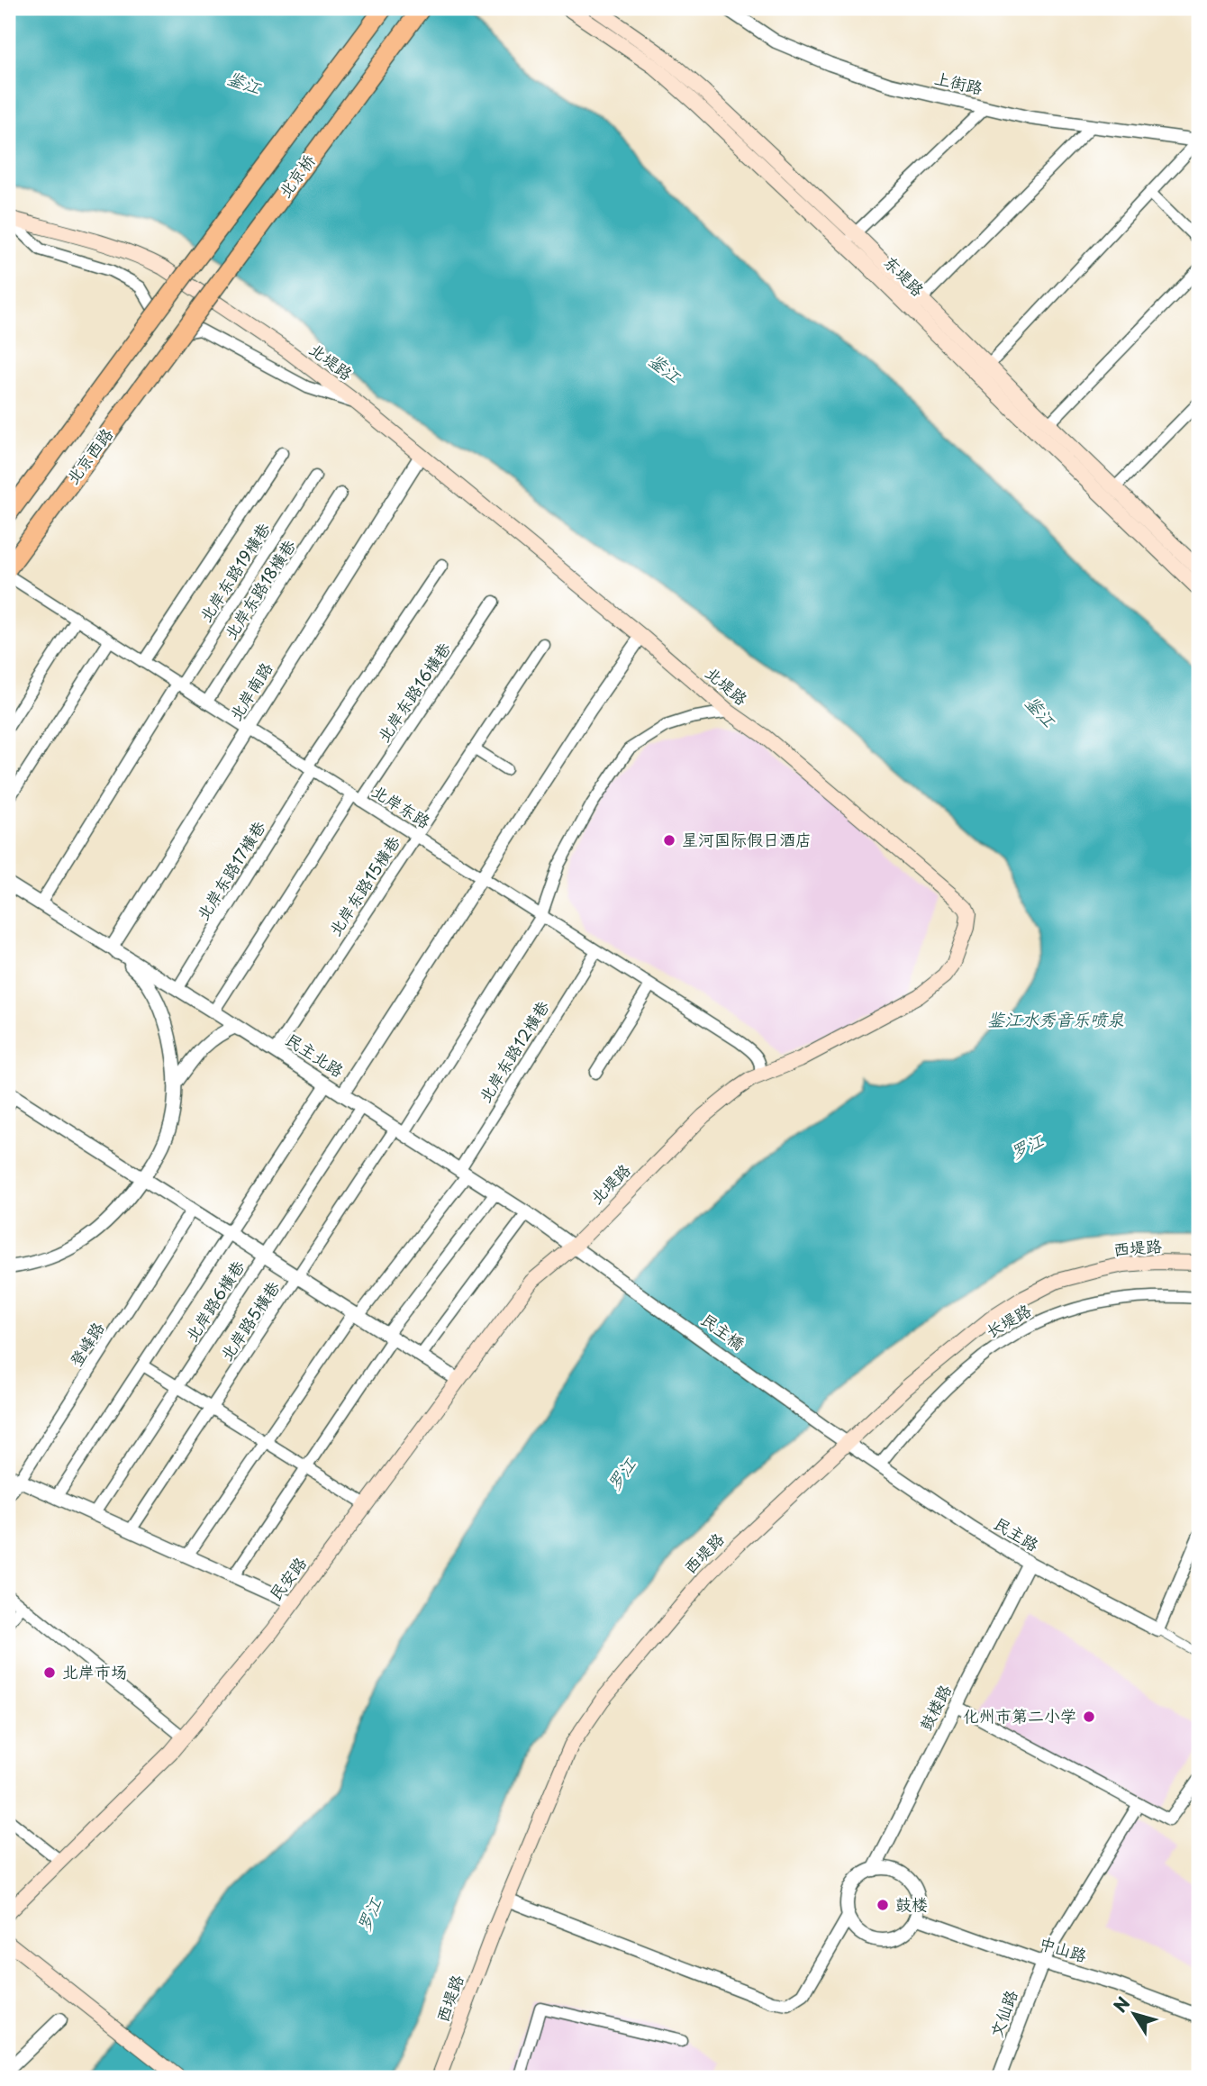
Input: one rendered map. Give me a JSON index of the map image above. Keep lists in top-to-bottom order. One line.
{"streets":{"highway":["北京桥","北京西路"],"main road":["东堤路","北堤路","西堤路","民安路"],"street":["上街路","北岸东路19横巷","北岸东路18横巷","北岸南路","北岸东路16横巷","北岸东路","北岸东路17横巷","北岸东路15横巷","北岸东路12横巷","民主北路","北岸路6橫巷","北岸路5橫巷","长堤路","民主橋","登峰路","民主路","鼓楼路","中山路","文仙路"]},"crossings":[["北京桥","北京西路"],["北堤路","北岸南路"],["北堤路","北岸东路"],["北堤路","民主北路"],["北堤路","北岸路5橫巷"],["北堤路","民安路"],["北岸东路19横巷","北岸东路"],["北岸东路19横巷","民主北路"],["北岸东路18横巷","北岸东路"],["北岸南路","北岸东路"],["北岸南路","民主北路"],["北岸东路16横巷","北岸东路"],["北岸东路16横巷","民主北路"],["北岸东路","北岸东路17横巷"],["北岸东路","北岸东路15横巷"],["北岸东路","北岸东路12横巷"],["北岸东路","北岸路5橫巷"],["北岸东路17横巷","民主北路"],["北岸东路15横巷","民主北路"],["北岸东路12横巷","民主北路"],["民主北路","北岸路6橫巷"],["民主北路","北岸路5橫巷"],["民主北路","民主橋"],["民主北路","民安路"],["西堤路","民主路"],["长堤路","民主路"],["民主橋","民主路"],["民主路","鼓楼路"],["鼓楼路","中山路"],["中山路","文仙路"]],"water":["鉴江","鉴江水秀音乐喷泉","罗江"],"places":["星河国际假日酒店","北岸市场","化州市第二小学","鼓楼"],"north":"top left"}
